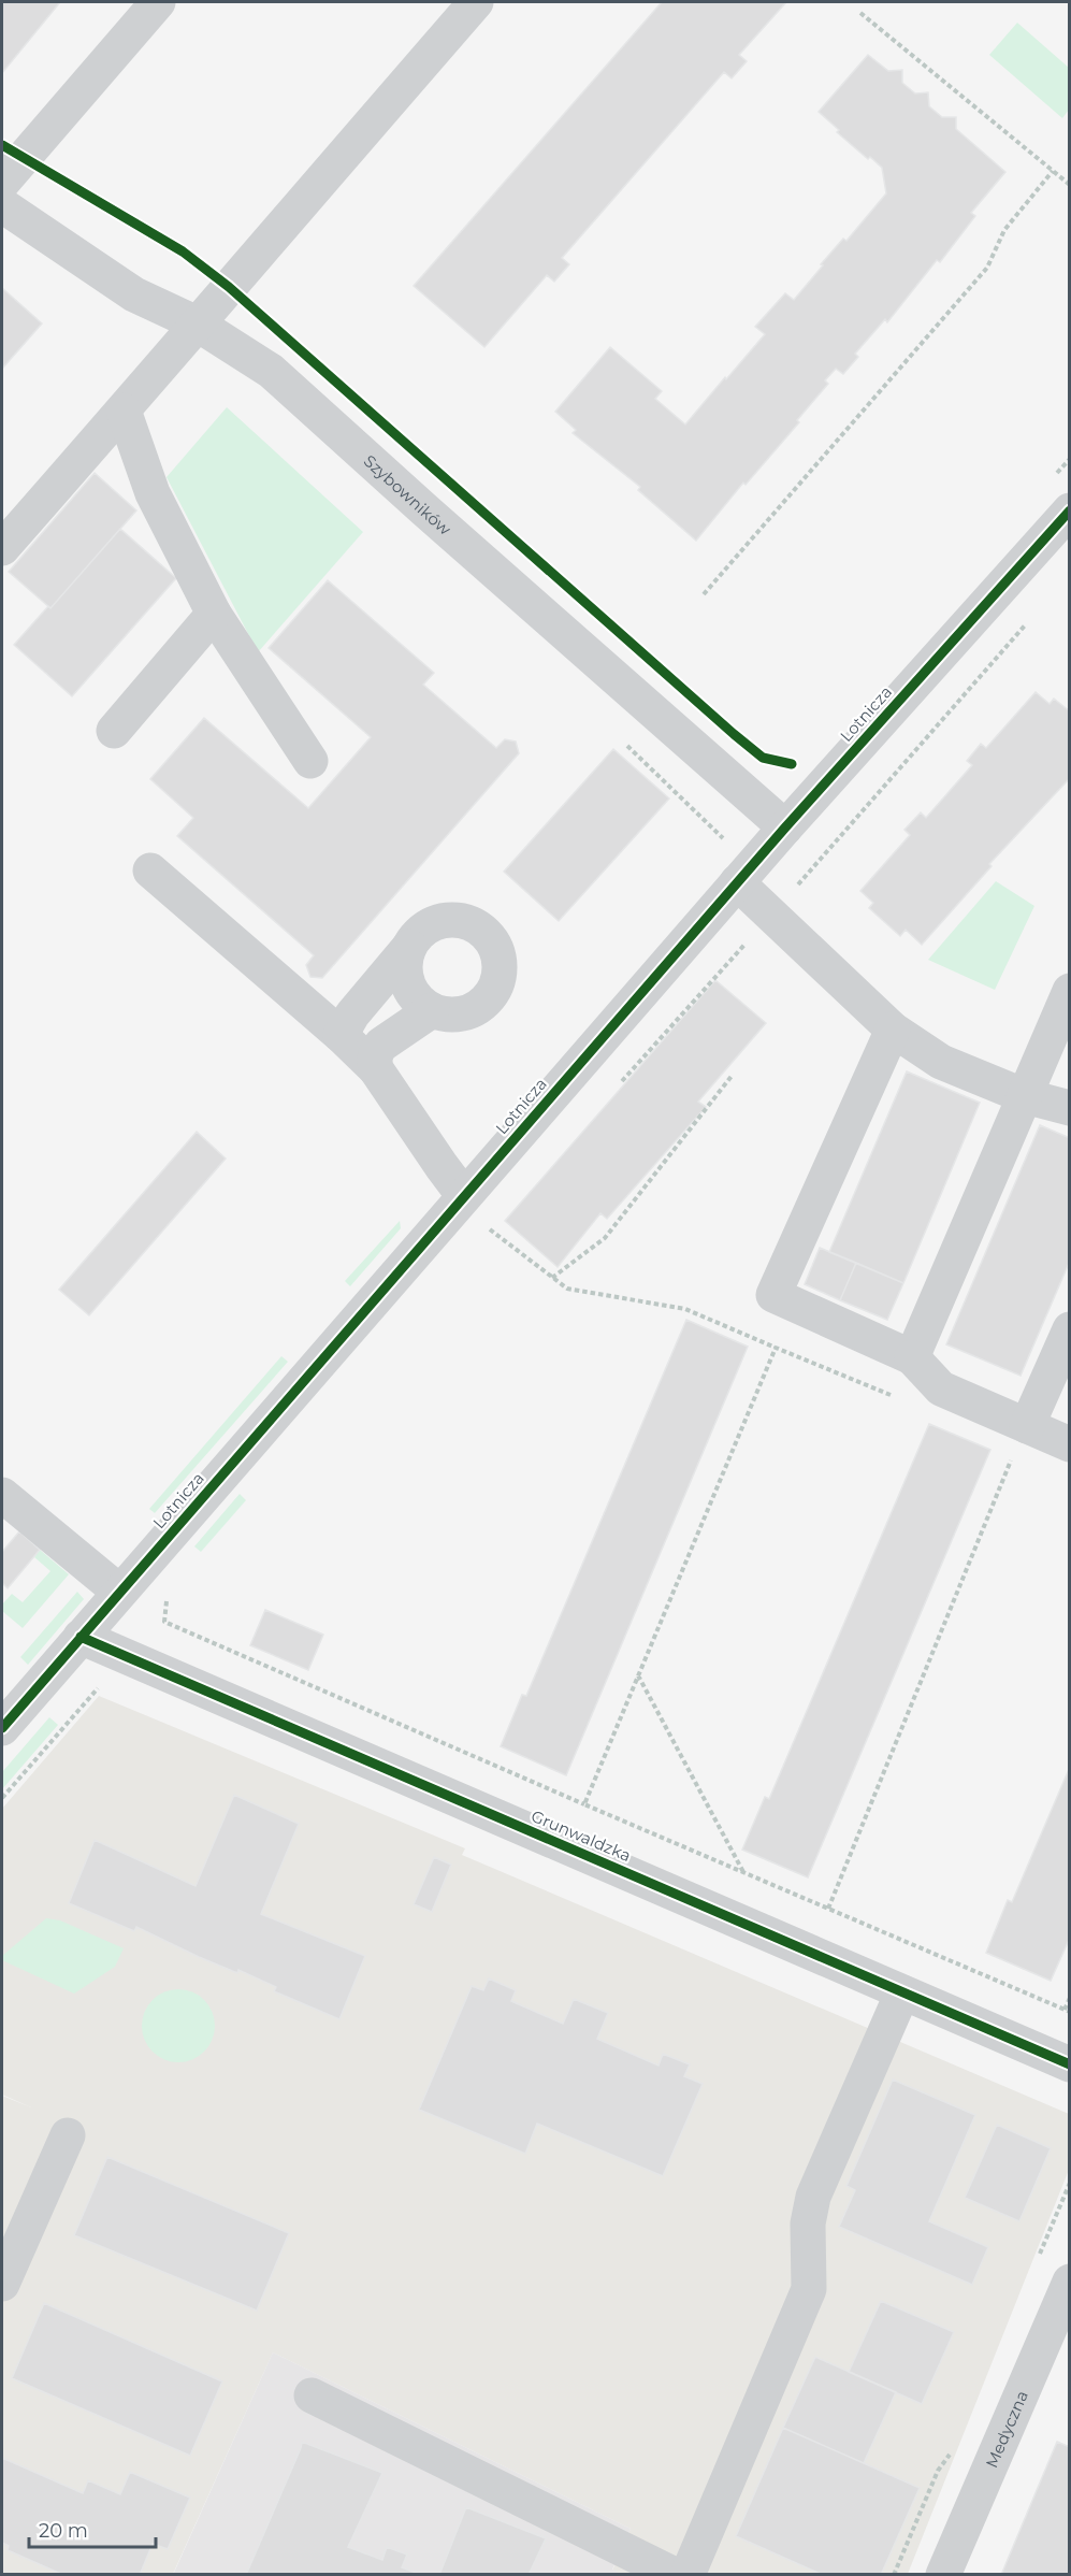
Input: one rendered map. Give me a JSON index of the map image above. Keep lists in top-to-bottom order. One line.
{"streets":{"street":["Szybowników","Lotnicza","Grunwaldzka","Medyczna"]},"crossings":[["Szybowników","Lotnicza"],["Lotnicza","Grunwaldzka"]],"scale_bar":"20 m"}
